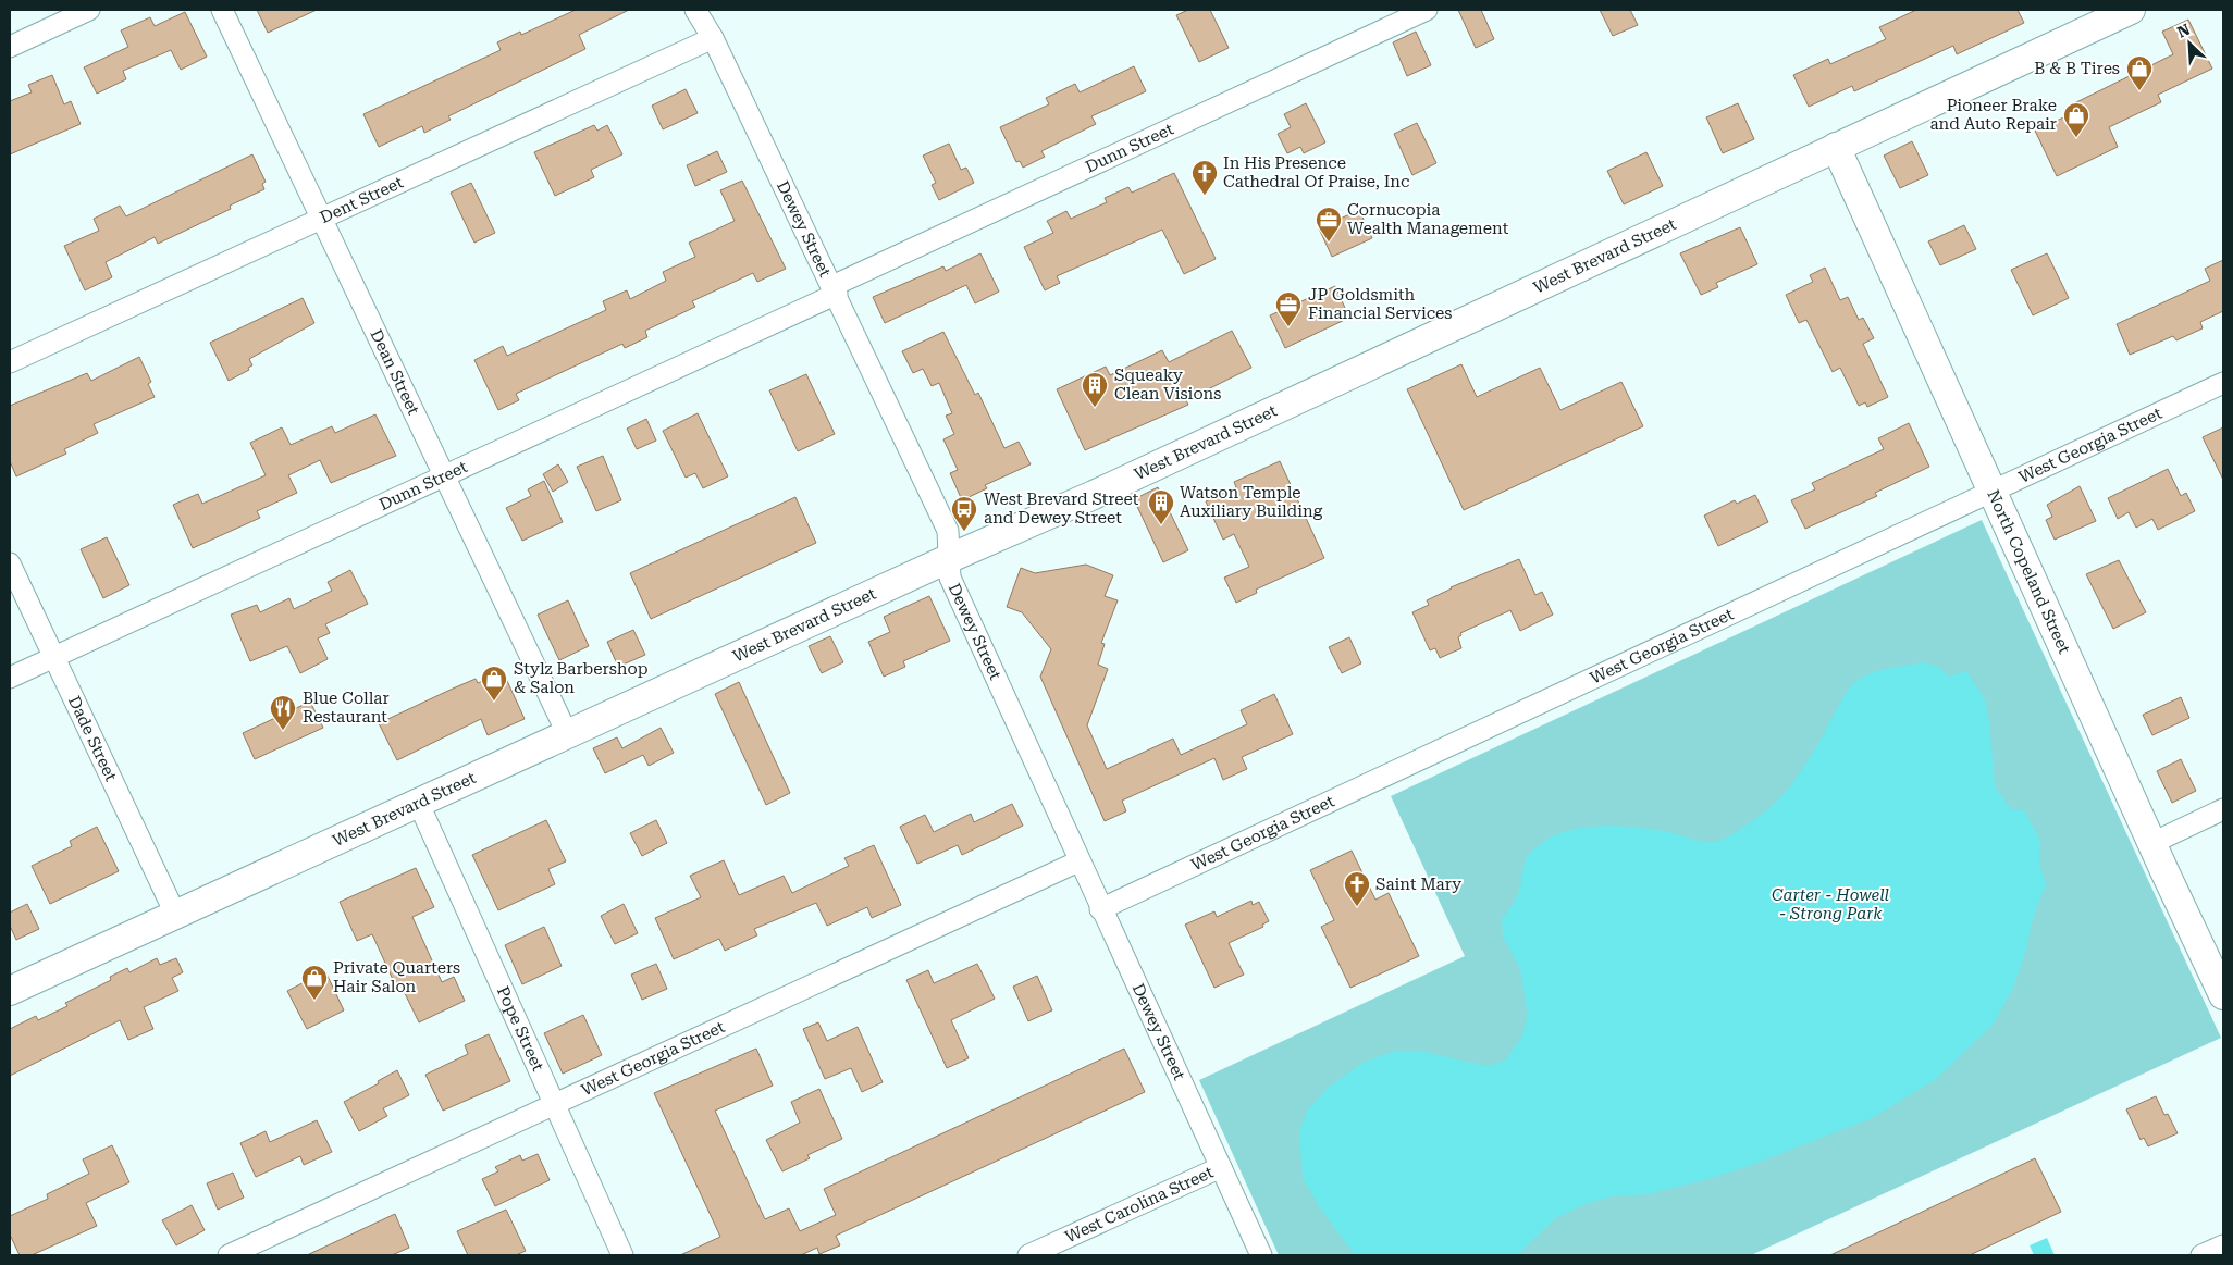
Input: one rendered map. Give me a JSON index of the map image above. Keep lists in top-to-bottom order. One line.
{"streets":{"street":["Dunn Street","Dent Street","Dewey Street","West Brevard Street","Dean Street","West Georgia Street","North Copeland Street","Dade Street","Pope Street","West Carolina Street"]},"crossings":[["Dunn Street","Dewey Street"],["Dunn Street","Dean Street"],["Dunn Street","Dade Street"],["Dent Street","Dewey Street"],["Dent Street","Dean Street"],["Dewey Street","West Brevard Street"],["Dewey Street","West Georgia Street"],["Dewey Street","West Carolina Street"],["West Brevard Street","Dean Street"],["West Brevard Street","North Copeland Street"],["West Brevard Street","Dade Street"],["West Brevard Street","Pope Street"],["West Georgia Street","North Copeland Street"],["West Georgia Street","Pope Street"]],"parks":["Carter - Howell - Strong Park"],"places":{"shop":["B & B Tires","Pioneer Brake and Auto Repair","Stylz Barbershop & Salon","Private Quarters Hair Salon"],"church":["In His Presence Cathedral Of Praise, Inc","Saint Mary"],"office":["Cornucopia Wealth Management","JP Goldsmith Financial Services"],"building":["Squeaky Clean Visions","Watson Temple Auxiliary Building"],"bus stop":["West Brevard Street and Dewey Street"],"restaurant":["Blue Collar Restaurant"]},"north":"top left"}
